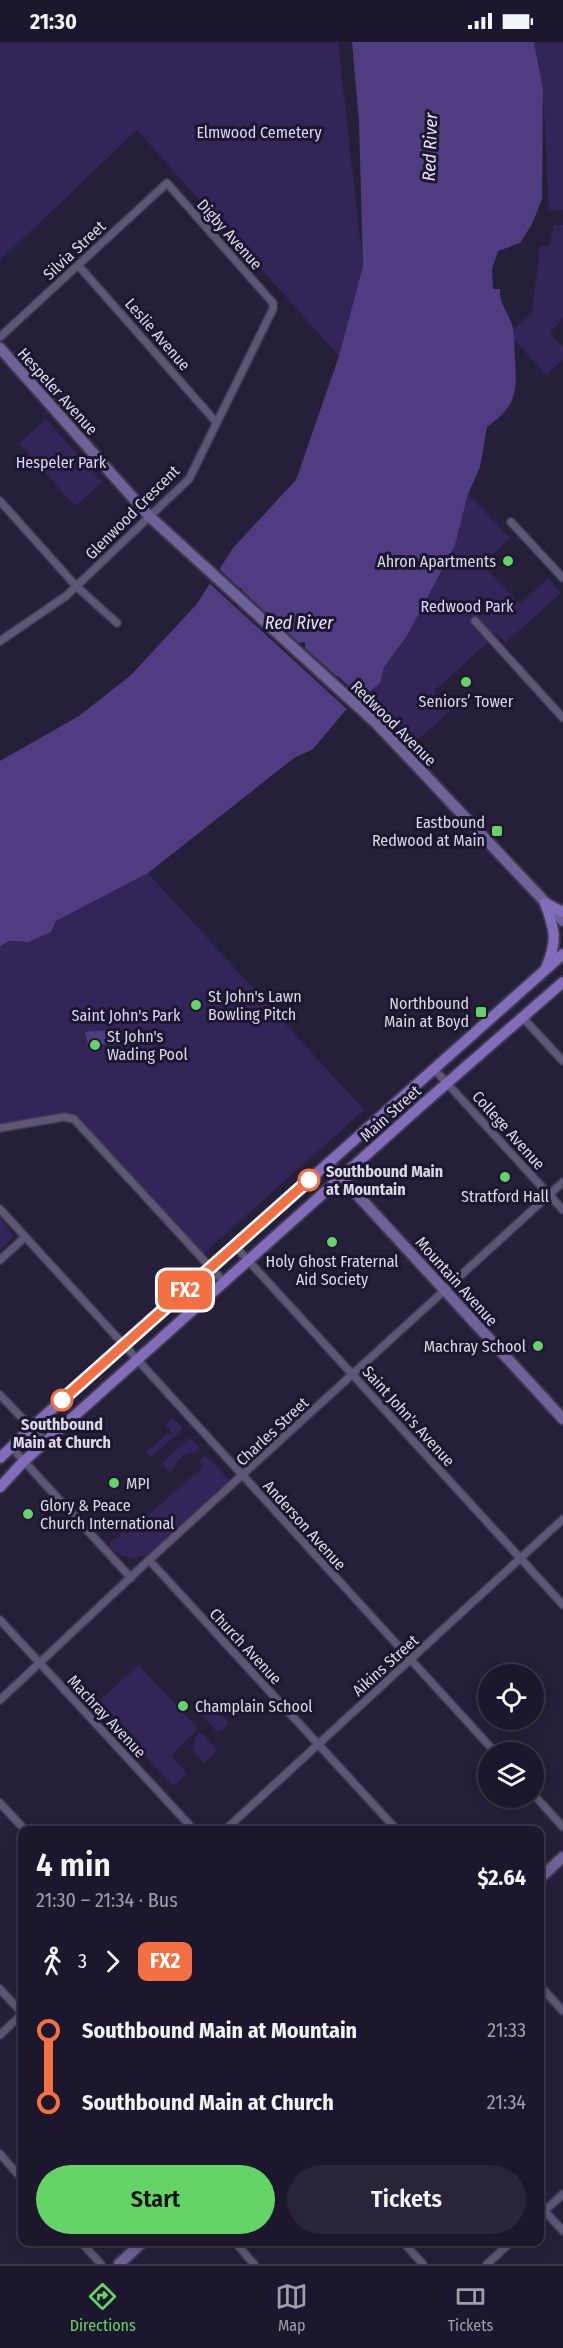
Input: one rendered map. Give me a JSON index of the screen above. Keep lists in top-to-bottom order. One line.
{"streets":{"main road":["Hespeler Avenue","Redwood Avenue","Main Street","Mountain Avenue"],"street":["Digby Avenue","Silvia Street","Leslie Avenue","Glenwood Crescent","College Avenue","Saint John's Avenue","Charles Street","Anderson Avenue","Church Avenue","Aikins Street","Machray Avenue"]},"crossings":[["Digby Avenue","Silvia Street"],["Digby Avenue","Glenwood Crescent"],["Silvia Street","Leslie Avenue"],["Leslie Avenue","Glenwood Crescent"],["Hespeler Avenue","Glenwood Crescent"],["Hespeler Avenue","Redwood Avenue"],["Main Street","College Avenue"],["Main Street","Mountain Avenue"],["Main Street","Saint John's Avenue"],["Main Street","Anderson Avenue"],["College Avenue","Charles Street"],["Mountain Avenue","Charles Street"],["Saint John's Avenue","Charles Street"],["Saint John's Avenue","Aikins Street"],["Charles Street","Anderson Avenue"],["Charles Street","Church Avenue"],["Charles Street","Machray Avenue"],["Anderson Avenue","Aikins Street"],["Church Avenue","Aikins Street"]],"water":["Red River"],"parks":["Elmwood Cemetery","Hespeler Park","Redwood Park","Saint John's Park"],"places":{"other":["Ahron Apartments","Seniors’ Tower","St John's Lawn Bowling Pitch","St John's Wading Pool","Stratford Hall","Southbound Main at Mountain","Holy Ghost Fraternal Aid Society","Machray School","Southbound Main at Church","MPI","Glory & Peace Church International","Champlain School"],"transit":["Eastbound Redwood at Main","Northbound Main at Boyd"]},"lines":["bus line FX2"],"page":{"status":"21:30","on_map":"FX2","heading":["4 min","21:30 – 21:34 · Bus","$2.64"],"legs":["3","FX2"],"list":[{"name":"Southbound Main at Mountain","value":"21:33"},{"name":"Southbound Main at Church","value":"21:34"}],"buttons":["Start","Tickets"],"tabs":["Directions","Map","Tickets"]}}
